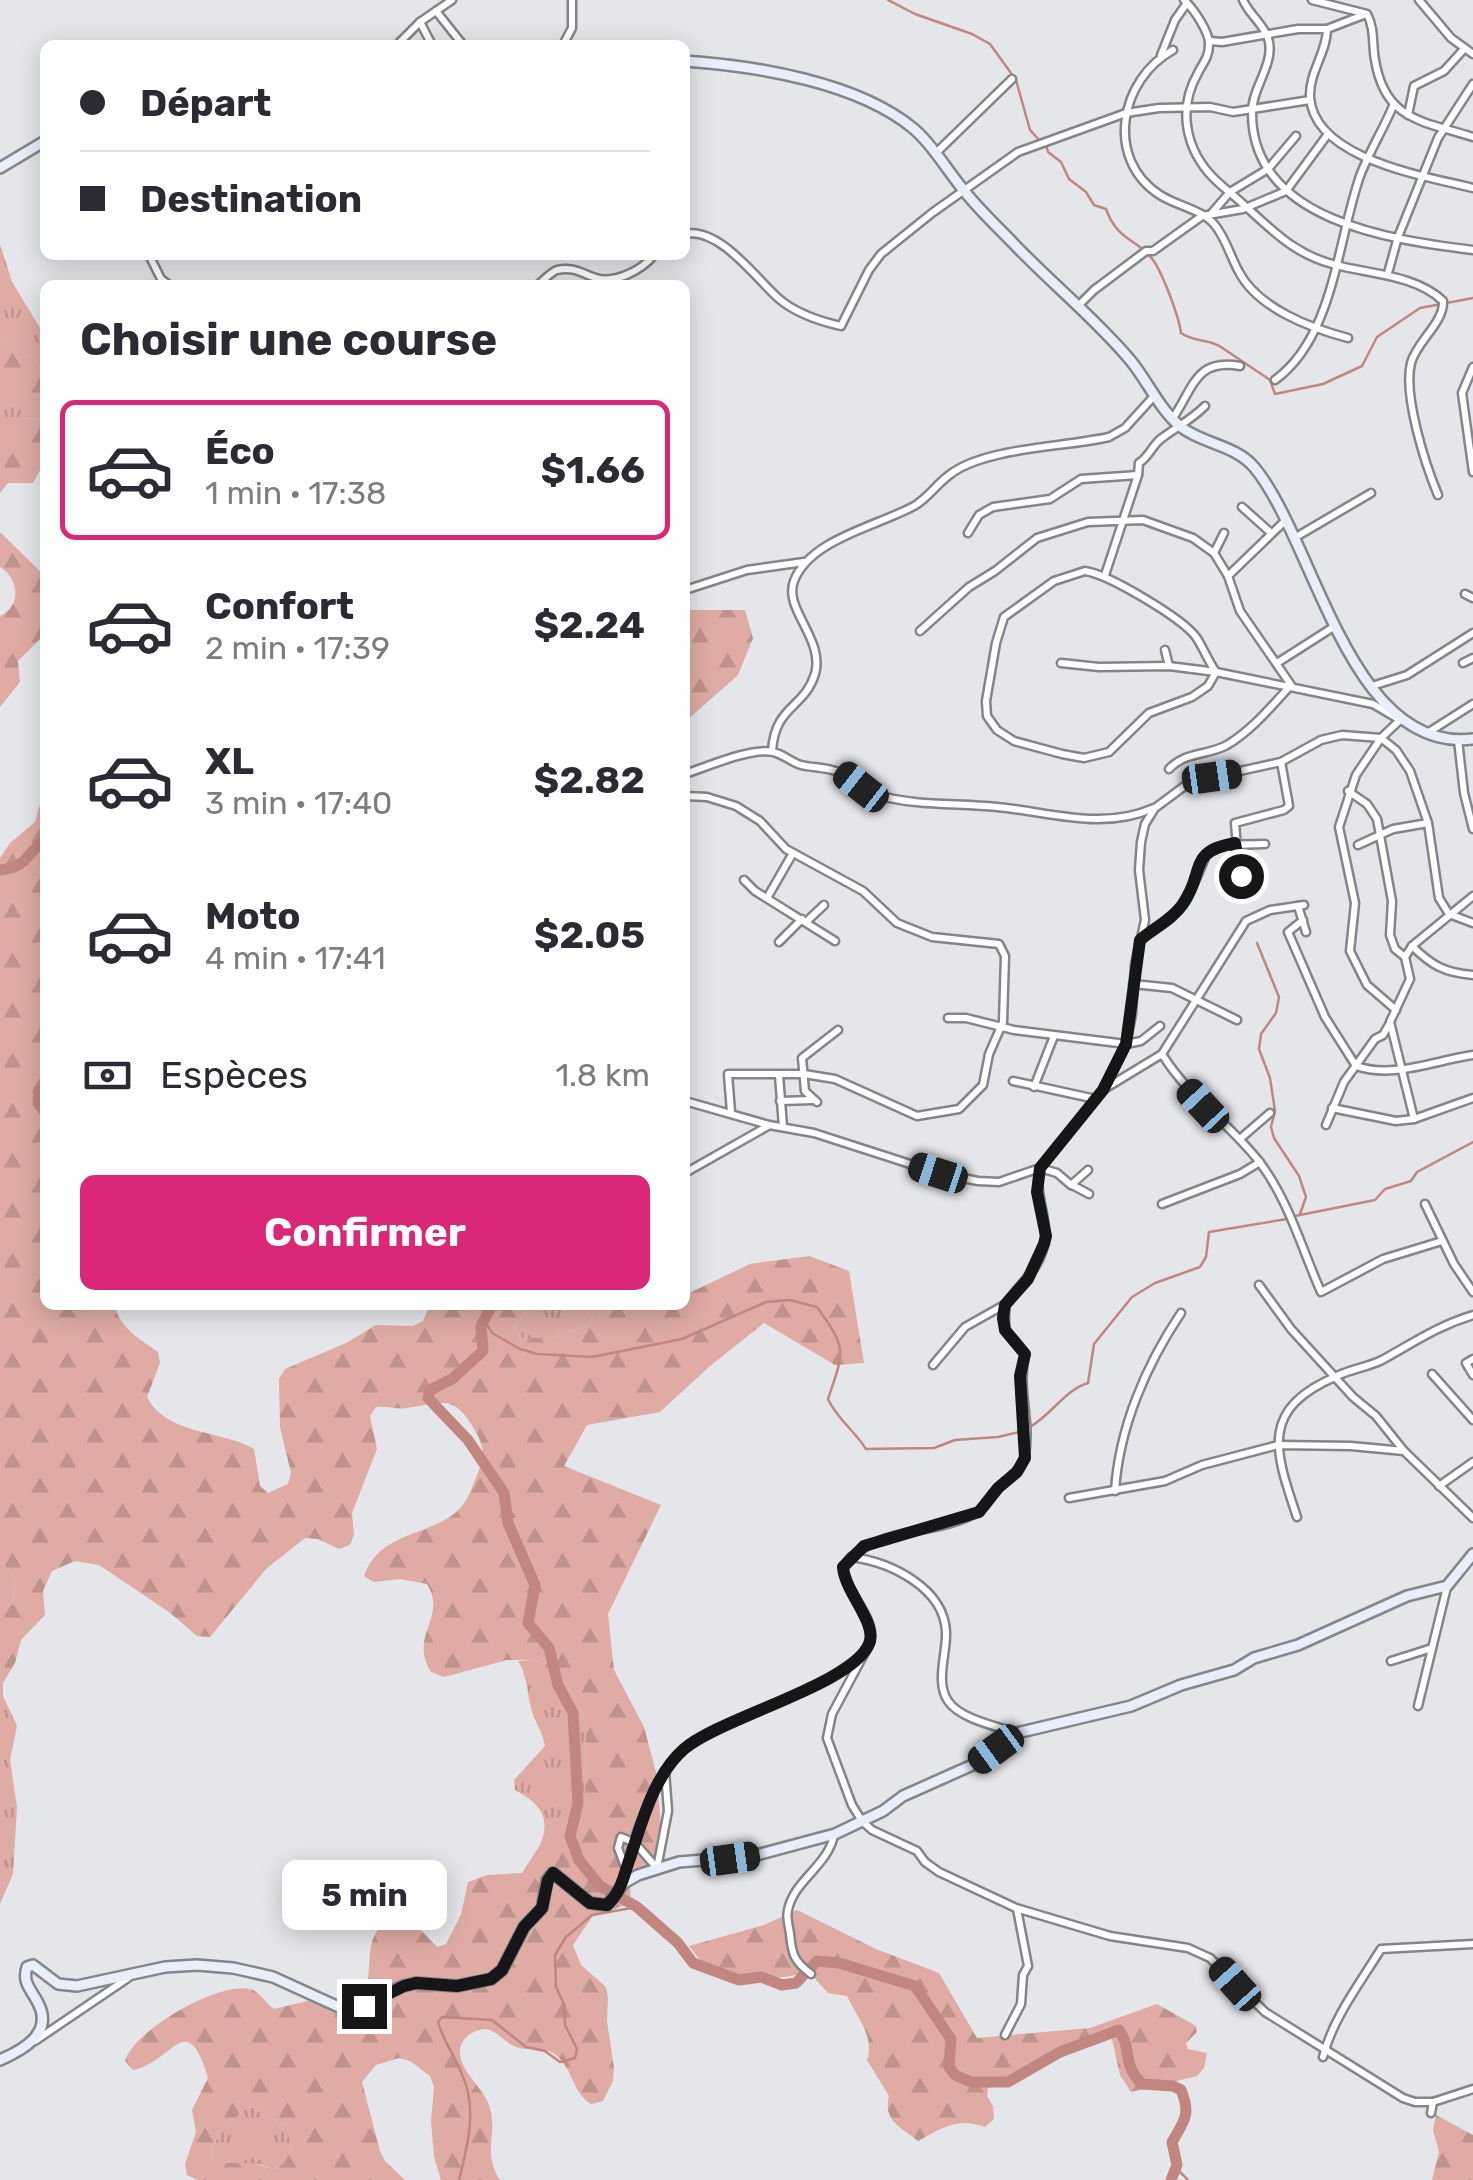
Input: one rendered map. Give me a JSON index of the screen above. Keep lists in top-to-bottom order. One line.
{"page":{"banner":["Départ","Destination"],"heading":"Choisir une course","list":[{"name":"Éco","note":"1 min · 17:38","value":"$1.66"},{"name":"Confort","note":"2 min · 17:39","value":"$2.24"},{"name":"XL","note":"3 min · 17:40","value":"$2.82"},{"name":"Moto","note":"4 min · 17:41","value":"$2.05"}],"pay":["Espèces","1.8 km"],"buttons":"Confirmer","bubble":"5 min"}}
